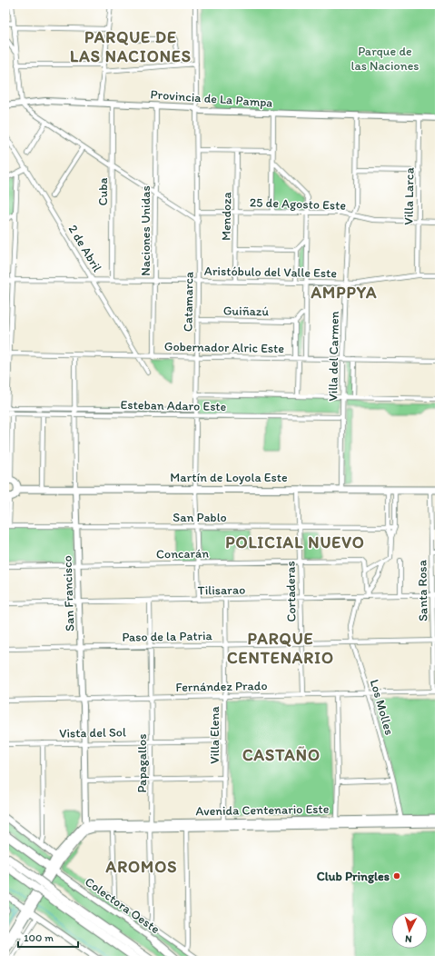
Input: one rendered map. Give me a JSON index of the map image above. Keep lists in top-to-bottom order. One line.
{"streets":{"main road":["Martín de Loyola Este","Avenida Centenario Este"],"street":["Provincia de La Pampa","Cuba","Villa Larca","25 de Agosto Este","Mendoza","Naciones Unidas","2 de Abril","Aristóbulo del Valle Este","Catamarca","Guiñazú","Gobernador Alric Este","Villa del Carmen","Esteban Adaro Este","San Pablo","Concarán","Tilisarao","Santa Rosa","Cortaderas","San Francisco","Paso de la Patria","Fernández Prado","Los Molles","Vista del Sol","Villa Elena","Papagallos","Colectora Oeste"]},"crossings":[["Provincia de La Pampa","Cuba"],["Provincia de La Pampa","Villa Larca"],["Provincia de La Pampa","Naciones Unidas"],["Provincia de La Pampa","Catamarca"],["Provincia de La Pampa","Villa del Carmen"],["Cuba","Aristóbulo del Valle Este"],["Villa Larca","25 de Agosto Este"],["Villa Larca","Aristóbulo del Valle Este"],["25 de Agosto Este","Mendoza"],["25 de Agosto Este","Catamarca"],["25 de Agosto Este","Villa del Carmen"],["Mendoza","Aristóbulo del Valle Este"],["Naciones Unidas","Aristóbulo del Valle Este"],["Naciones Unidas","Gobernador Alric Este"],["2 de Abril","Aristóbulo del Valle Este"],["2 de Abril","Gobernador Alric Este"],["Aristóbulo del Valle Este","Catamarca"],["Aristóbulo del Valle Este","Villa del Carmen"],["Catamarca","Guiñazú"],["Catamarca","Gobernador Alric Este"],["Catamarca","Esteban Adaro Este"],["Catamarca","Martín de Loyola Este"],["Catamarca","San Pablo"],["Catamarca","Concarán"],["Catamarca","Tilisarao"],["Gobernador Alric Este","Villa del Carmen"],["Gobernador Alric Este","San Francisco"],["Villa del Carmen","Esteban Adaro Este"],["Villa del Carmen","Martín de Loyola Este"],["Esteban Adaro Este","San Francisco"],["Martín de Loyola Este","Santa Rosa"],["Martín de Loyola Este","Cortaderas"],["Martín de Loyola Este","San Francisco"],["San Pablo","Cortaderas"],["San Pablo","San Francisco"],["Concarán","Cortaderas"],["Concarán","San Francisco"],["Tilisarao","Santa Rosa"],["Tilisarao","Cortaderas"],["Tilisarao","San Francisco"],["Tilisarao","Los Molles"],["Tilisarao","Villa Elena"],["Tilisarao","Papagallos"],["Santa Rosa","Paso de la Patria"],["Santa Rosa","Fernández Prado"],["Cortaderas","Paso de la Patria"],["Cortaderas","Fernández Prado"],["San Francisco","Paso de la Patria"],["San Francisco","Fernández Prado"],["San Francisco","Vista del Sol"],["San Francisco","Avenida Centenario Este"],["Paso de la Patria","Los Molles"],["Paso de la Patria","Villa Elena"],["Paso de la Patria","Papagallos"],["Fernández Prado","Los Molles"],["Fernández Prado","Villa Elena"],["Fernández Prado","Papagallos"],["Los Molles","Avenida Centenario Este"],["Vista del Sol","Villa Elena"],["Vista del Sol","Papagallos"],["Villa Elena","Avenida Centenario Este"],["Papagallos","Avenida Centenario Este"]],"districts":["PARQUE DE LAS NACIONES","AMPPYA","POLICIAL NUEVO","PARQUE CENTENARIO","CASTAÑO","AROMOS"],"parks":["Parque de las Naciones"],"places":["Club Pringles"],"scale_bar":"100 m","north":"bottom"}
